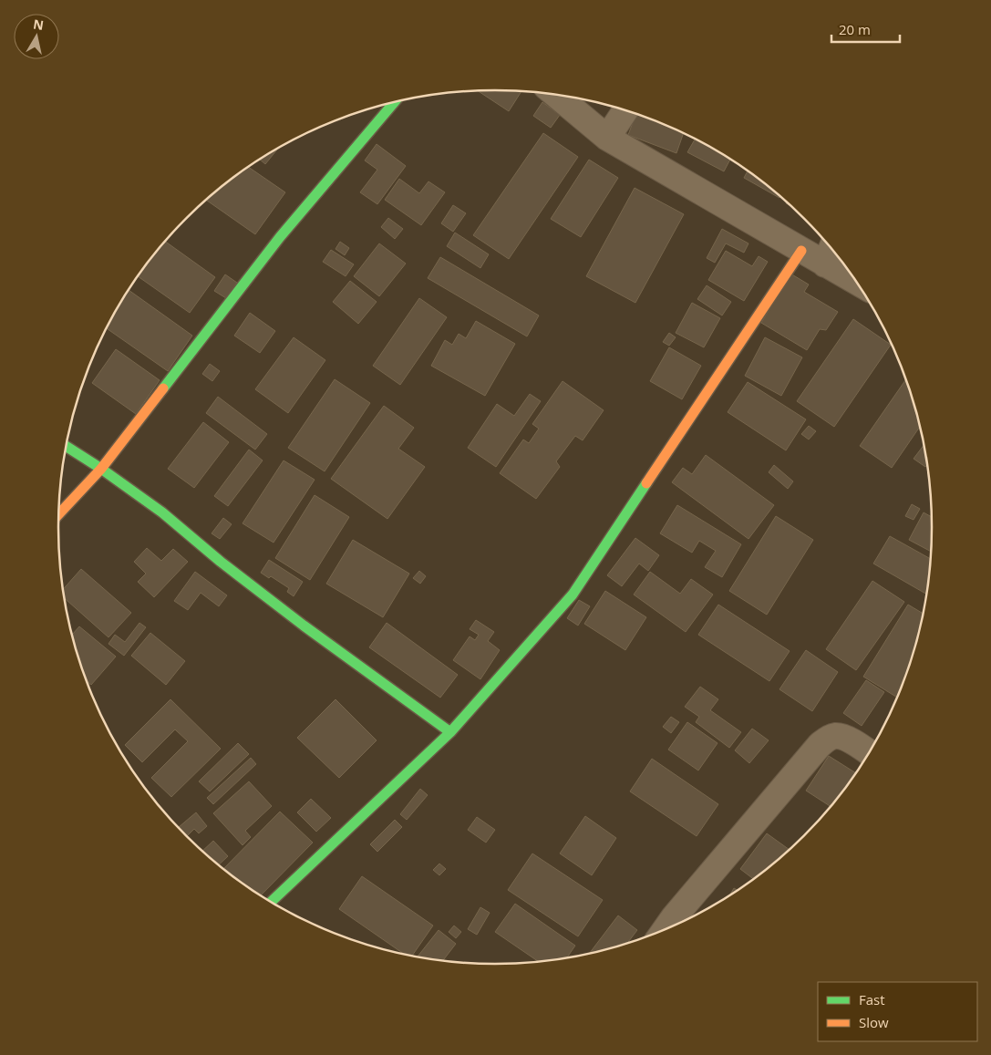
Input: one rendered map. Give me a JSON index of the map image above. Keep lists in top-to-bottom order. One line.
{"legend":["Fast","Slow"],"scale_bar":"20 m","north":"top"}
